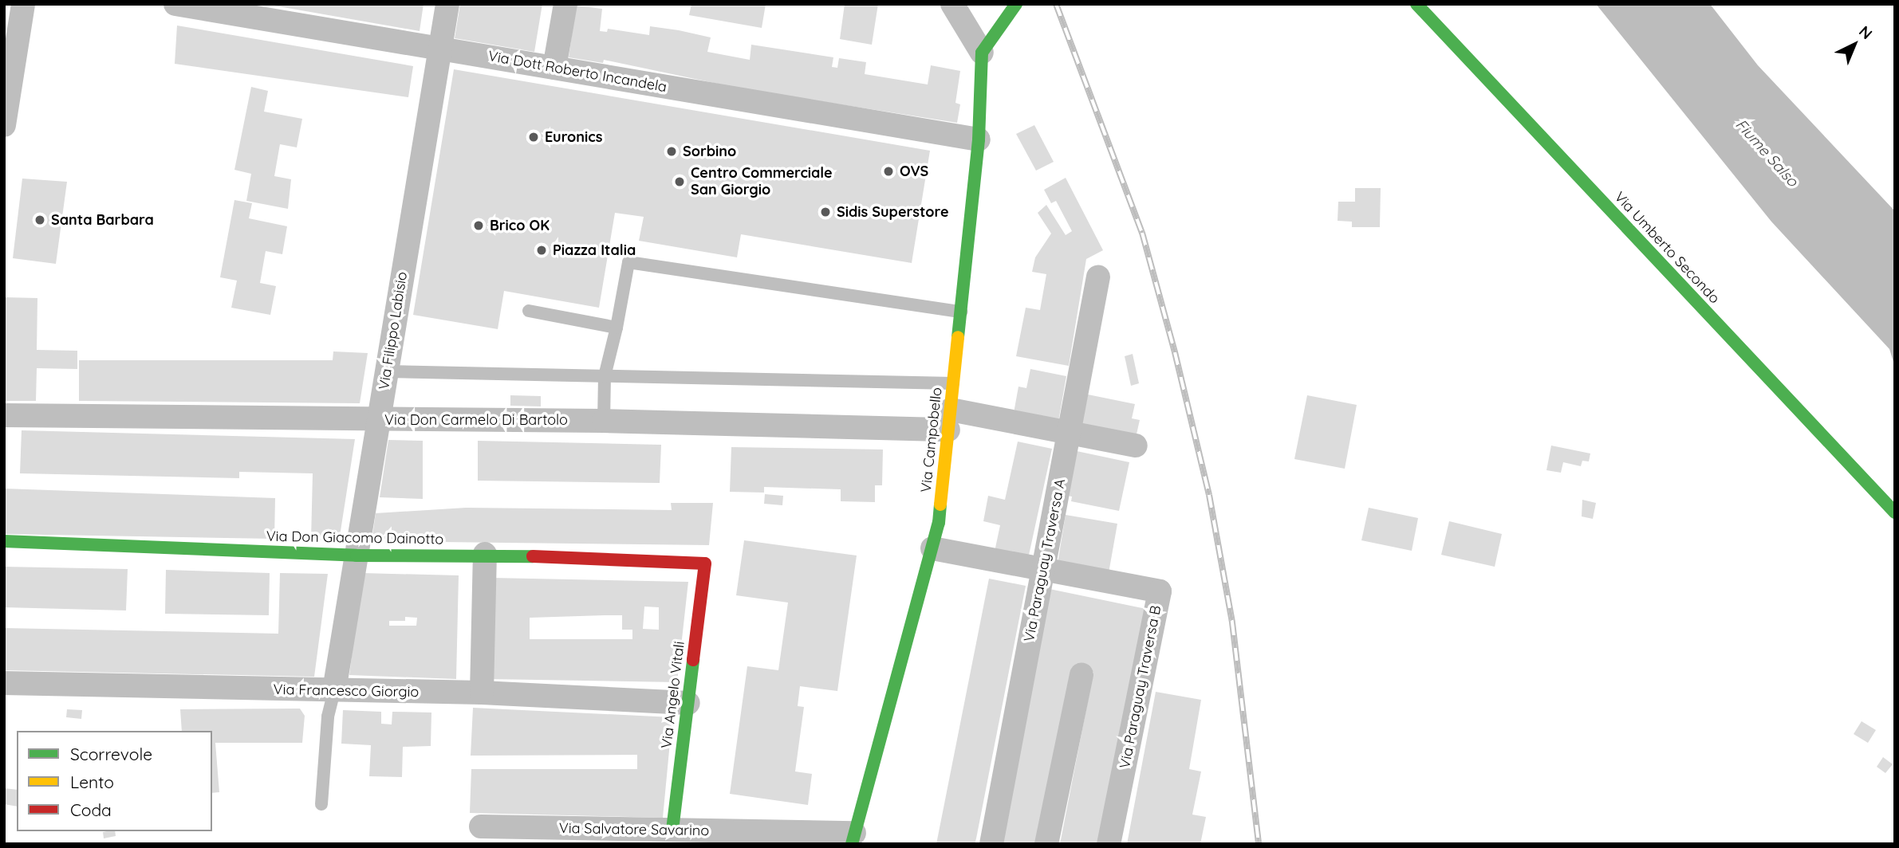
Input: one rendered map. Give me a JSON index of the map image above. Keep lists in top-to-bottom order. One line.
{"streets":{"main road":["Via Umberto Secondo","Via Campobello","Via Don Giacomo Dainotto","Via Angelo Vitali"],"street":["Via Dott Roberto Incandela","Via Filippo Labisio","Via Don Carmelo Di Bartolo","Via Paraguay Traversa A","Via Paraguay Traversa B","Via Francesco Giorgio","Via Salvatore Savarino"]},"crossings":[["Via Dott Roberto Incandela","Via Filippo Labisio"],["Via Dott Roberto Incandela","Via Campobello"],["Via Filippo Labisio","Via Don Carmelo Di Bartolo"],["Via Filippo Labisio","Via Don Giacomo Dainotto"],["Via Filippo Labisio","Via Francesco Giorgio"],["Via Don Carmelo Di Bartolo","Via Campobello"],["Via Don Carmelo Di Bartolo","Via Paraguay Traversa A"],["Via Campobello","Via Paraguay Traversa B"],["Via Campobello","Via Salvatore Savarino"],["Via Don Giacomo Dainotto","Via Angelo Vitali"],["Via Paraguay Traversa A","Via Paraguay Traversa B"],["Via Francesco Giorgio","Via Angelo Vitali"],["Via Angelo Vitali","Via Salvatore Savarino"]],"water":["Fiume Salso"],"places":["Euronics","Sorbino","OVS","Centro Commerciale San Giorgio","Sidis Superstore","Santa Barbara","Brico OK","Piazza Italia"],"legend":["Scorrevole","Lento","Coda"],"north":"top right"}
